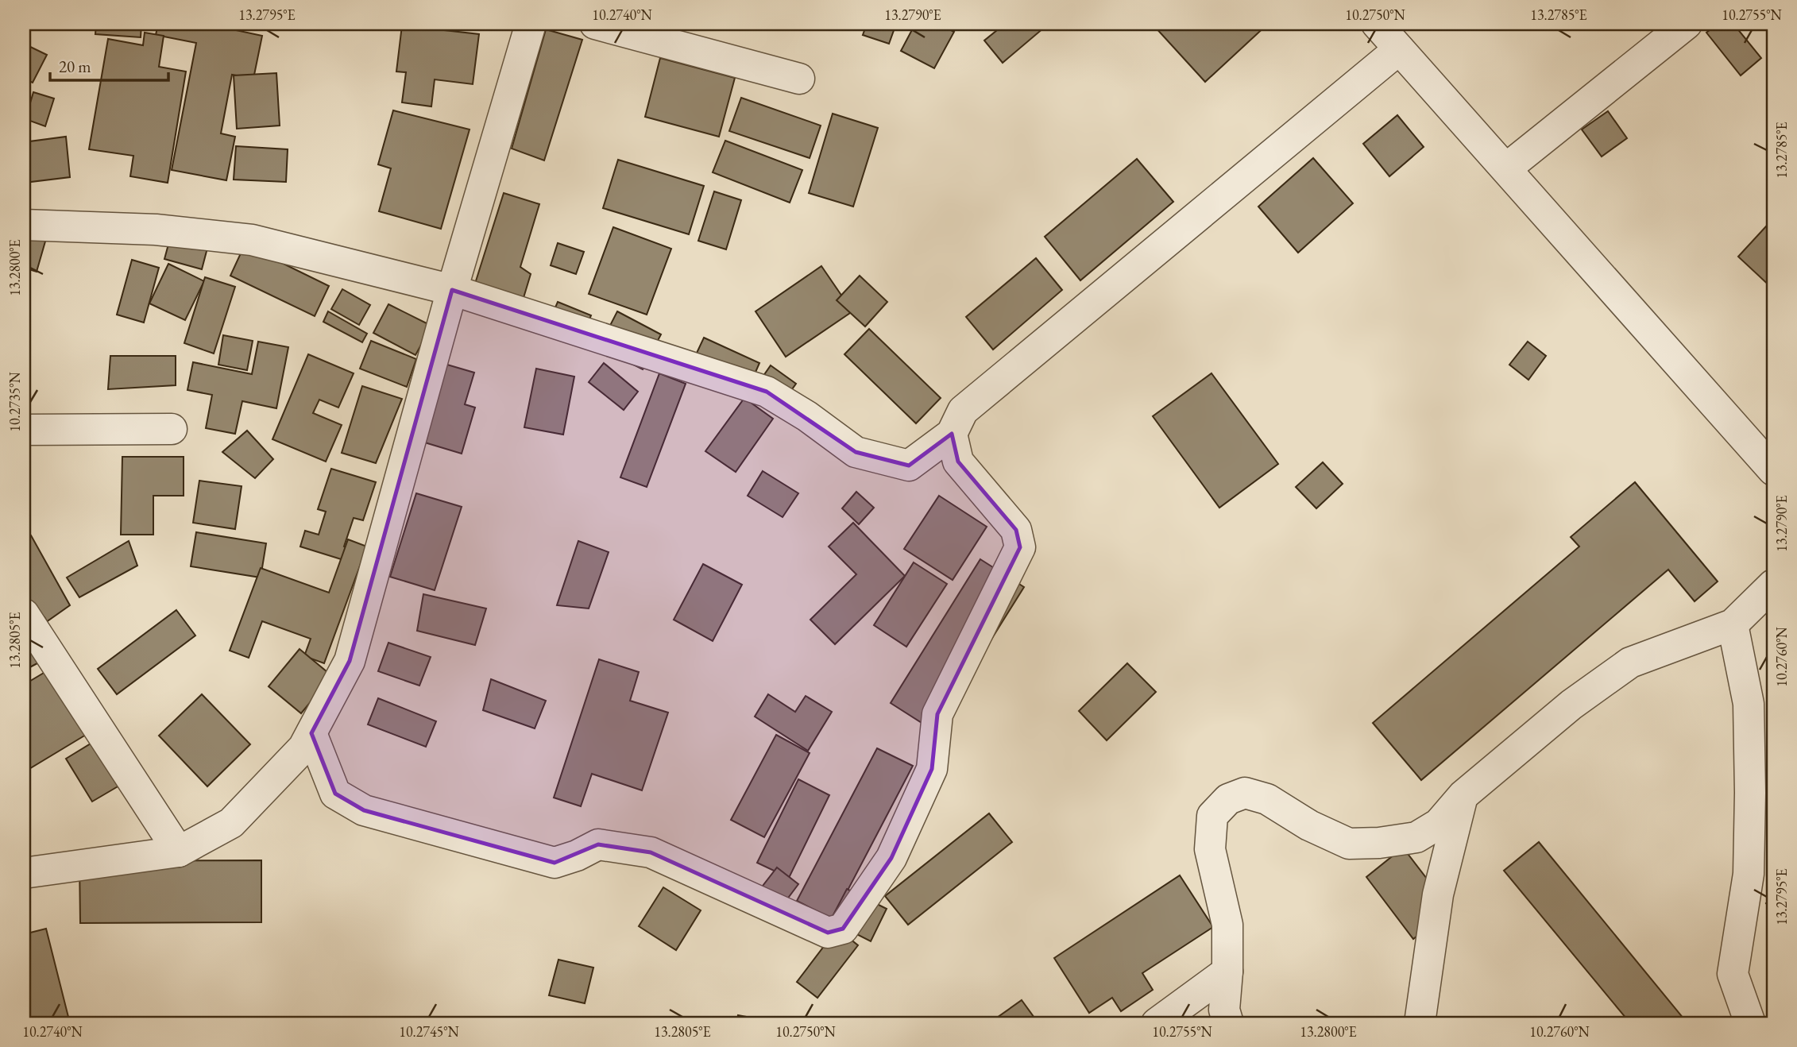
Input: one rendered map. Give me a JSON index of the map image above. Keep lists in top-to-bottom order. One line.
{"scale_bar":"20 m","coordinates":["13.2795°E","10.2740°N","13.2790°E","10.2750°N","13.2785°E","10.2755°N","13.2800°E","10.2735°N","13.2805°E","10.2760°N","10.2745°N"]}
